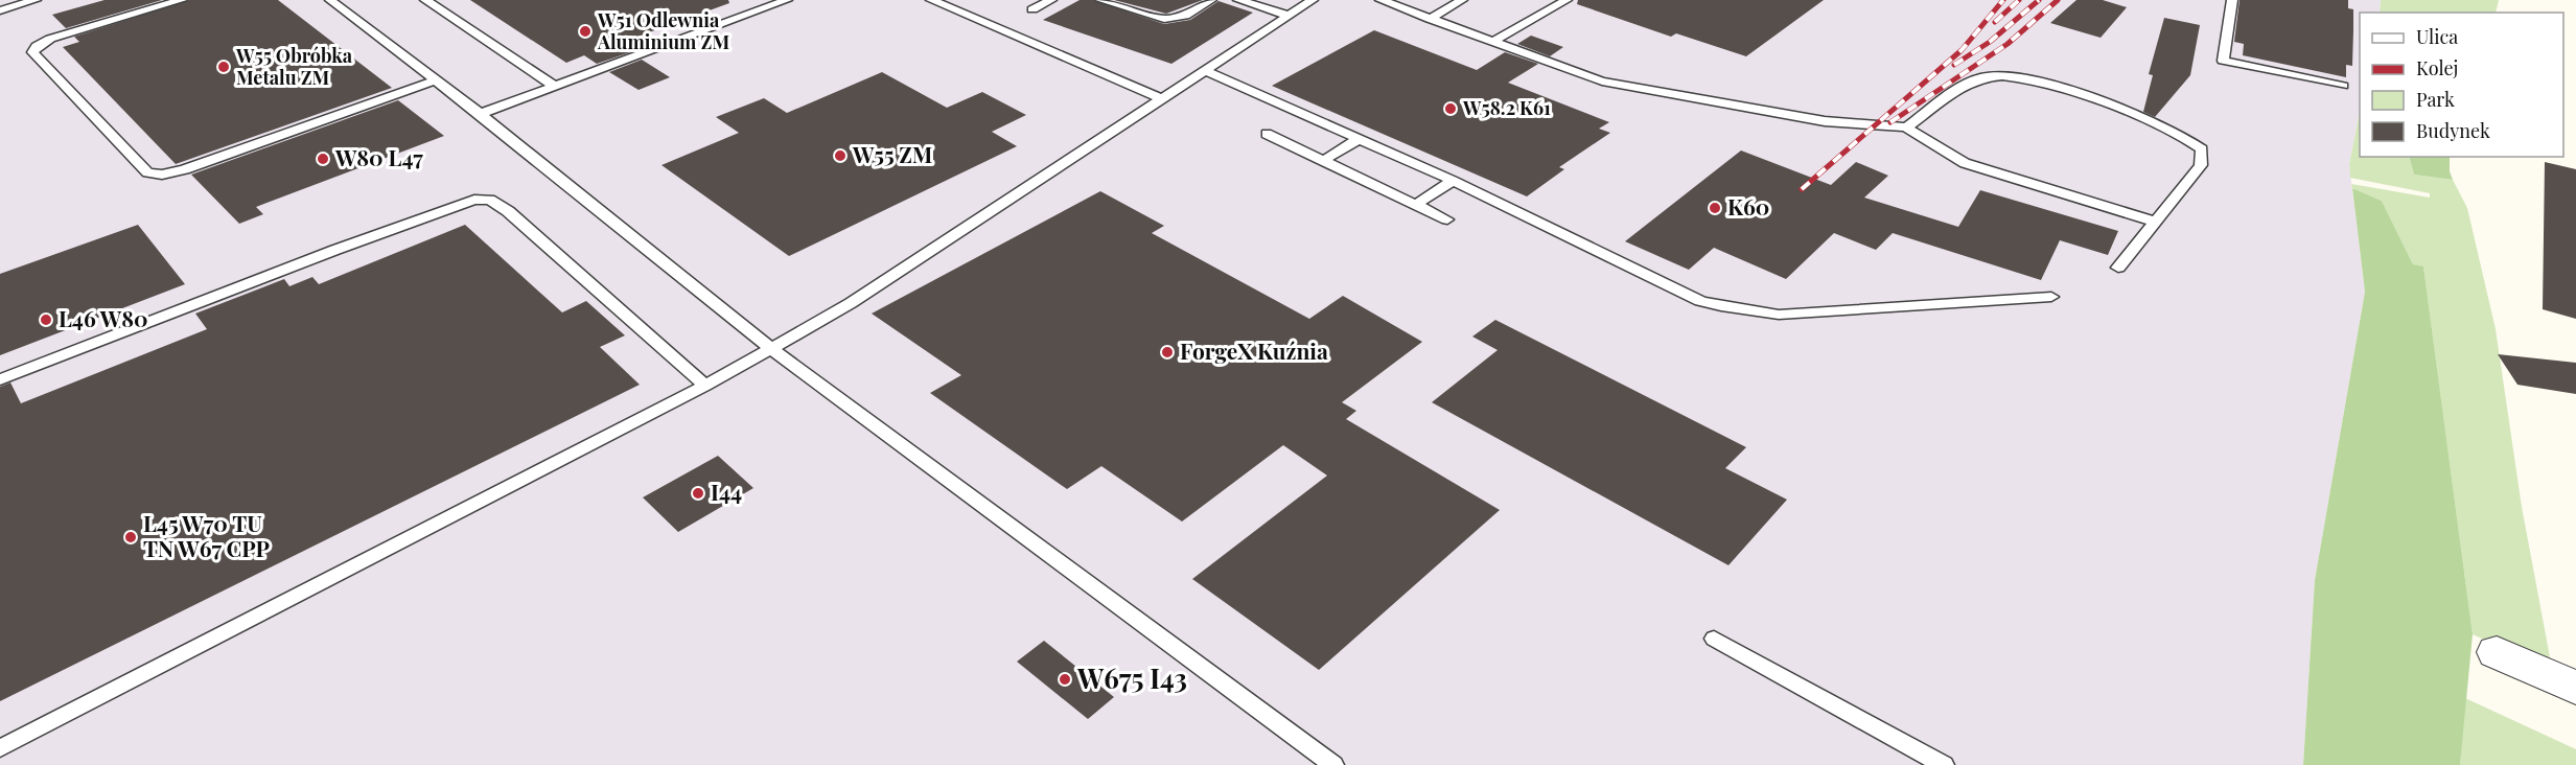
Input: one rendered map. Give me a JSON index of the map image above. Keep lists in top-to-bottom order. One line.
{"places":["W51 Odlewnia Aluminium ZM","W55 Obróbka Metalu ZM","W58.2 K61","W55 ZM","W80 L47","K60","L46 W80","ForgeX Kuźnia","I44","L45 W70 TU TN W67 CPP","W675 I43"],"legend":["Ulica","Kolej","Park","Budynek"]}
